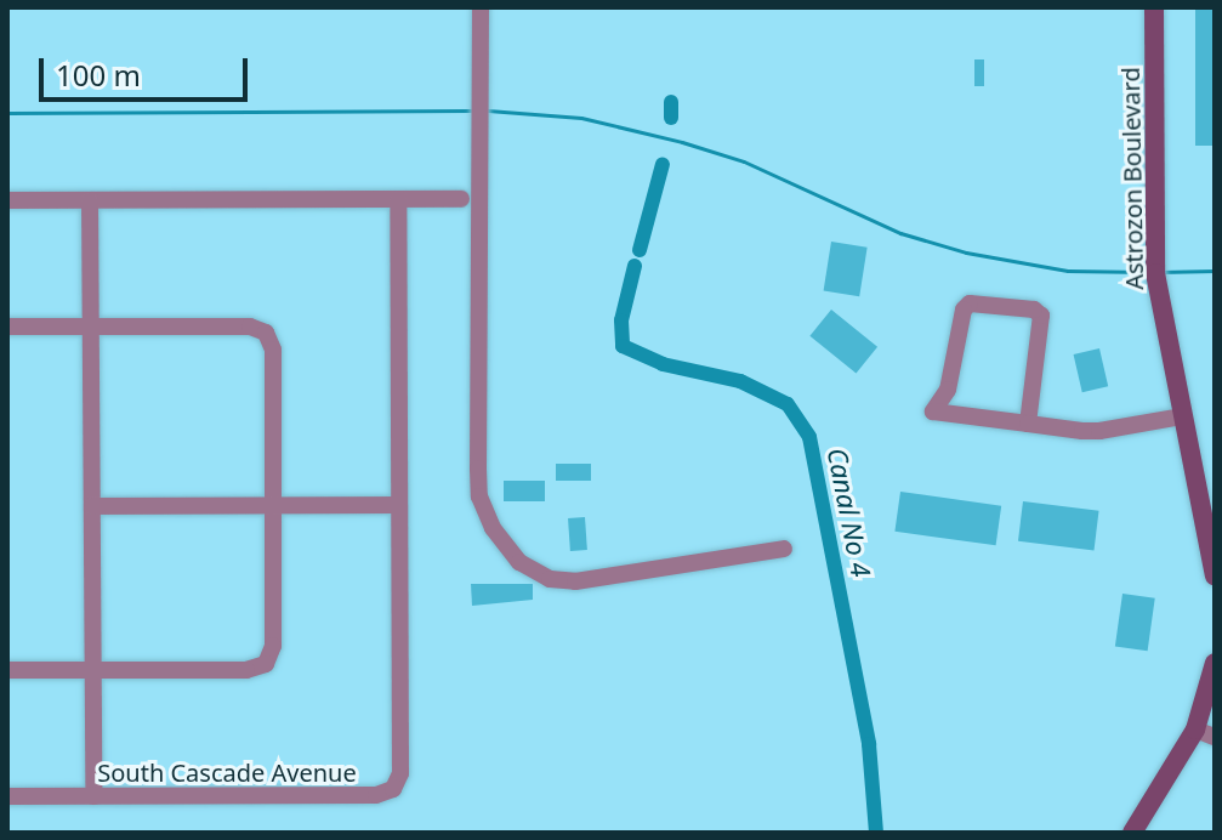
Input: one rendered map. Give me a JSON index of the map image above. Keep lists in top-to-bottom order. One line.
{"streets":{"main road":["Astrozon Boulevard"],"street":["South Cascade Avenue"]},"water":["Canal No 4"],"scale_bar":"100 m"}
